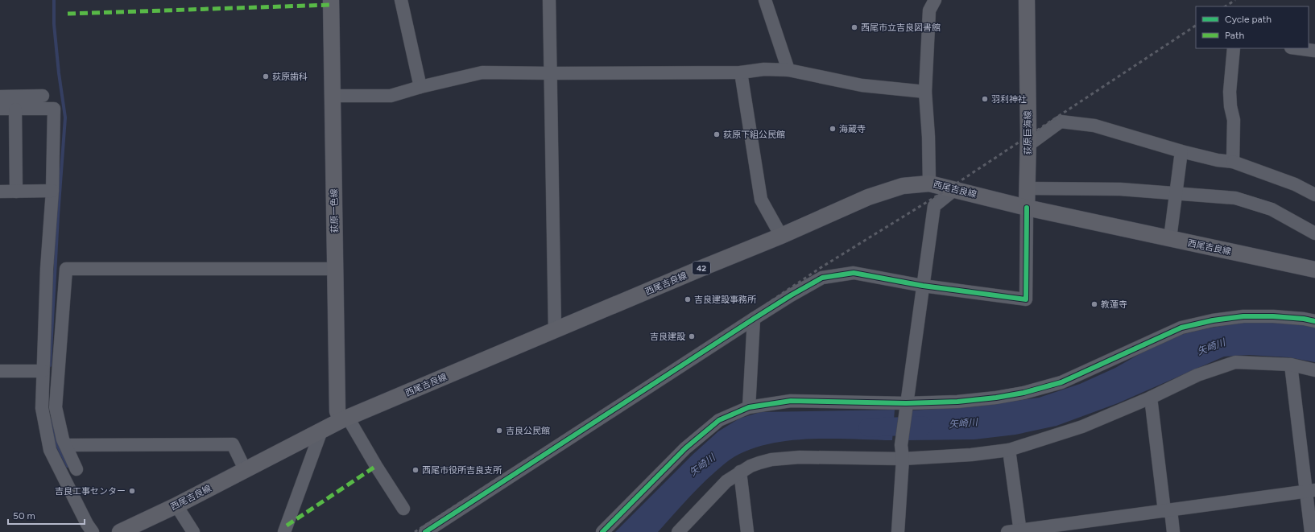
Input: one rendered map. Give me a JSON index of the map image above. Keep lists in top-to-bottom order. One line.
{"streets":{"main road":["荻原巨海線","西尾吉良線","荻原一色線","42"]},"crossings":[["荻原巨海線","西尾吉良線"],["西尾吉良線","荻原一色線"]],"water":["矢崎川"],"places":["西尾市立吉良図書館","荻原歯科","羽利神社","海蔵寺","荻原下組公民館","吉良建設事務所","教蓮寺","吉良建設","吉良公民館","西尾市役所吉良支所","吉良工事センター"],"legend":["Cycle path","Path"],"scale_bar":"50 m"}
